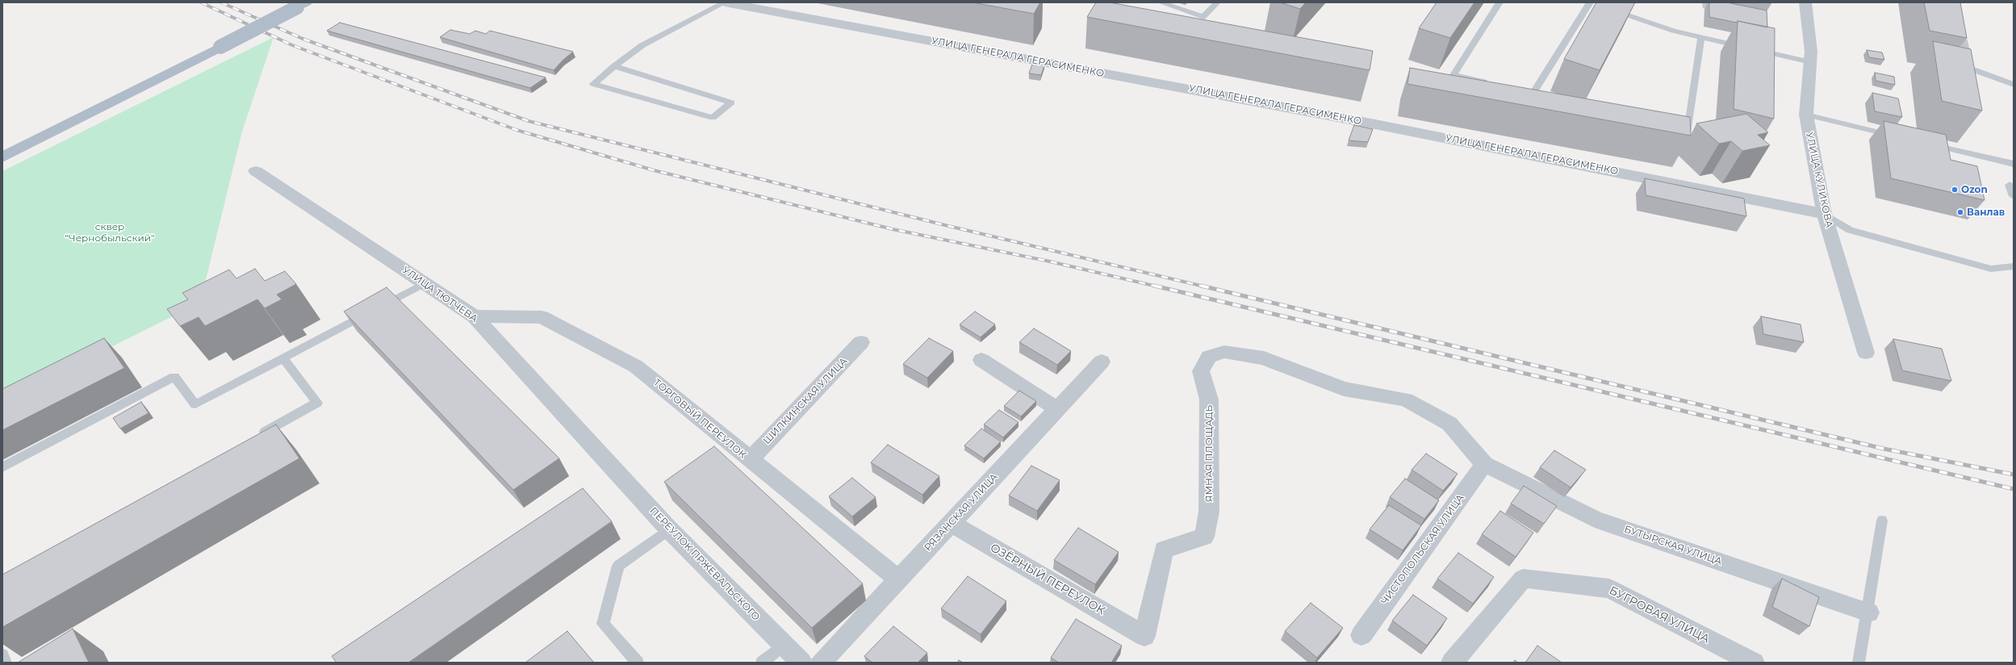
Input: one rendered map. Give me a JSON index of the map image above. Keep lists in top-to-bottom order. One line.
{"streets":{"street":["УЛИЦА ГЕНЕРАЛА ГЕРАСИМЕНКО","УЛИЦА КУЛИКОВА","УЛИЦА ТЮТЧЕВА","ШИЛКИНСКАЯ УЛИЦА","ТОРГОВЫЙ ПЕРЕУЛОК","ЯМНАЯ ПЛОЩАДЬ","РЯЗАНСКАЯ УЛИЦА","БУТЫРСКАЯ УЛИЦА","ЧИСТОПОЛЬСКАЯ УЛИЦА","ПЕРЕУЛОК ПРЖЕВАЛЬСКОГО","ОЗЁРНЫЙ ПЕРЕУЛОК","БУГРОВАЯ УЛИЦА"]},"crossings":[["УЛИЦА ГЕНЕРАЛА ГЕРАСИМЕНКО","УЛИЦА КУЛИКОВА"],["УЛИЦА ТЮТЧЕВА","ТОРГОВЫЙ ПЕРЕУЛОК"],["УЛИЦА ТЮТЧЕВА","ПЕРЕУЛОК ПРЖЕВАЛЬСКОГО"],["ШИЛКИНСКАЯ УЛИЦА","ТОРГОВЫЙ ПЕРЕУЛОК"],["ТОРГОВЫЙ ПЕРЕУЛОК","РЯЗАНСКАЯ УЛИЦА"],["ЯМНАЯ ПЛОЩАДЬ","БУТЫРСКАЯ УЛИЦА"],["ЯМНАЯ ПЛОЩАДЬ","ЧИСТОПОЛЬСКАЯ УЛИЦА"],["ЯМНАЯ ПЛОЩАДЬ","ОЗЁРНЫЙ ПЕРЕУЛОК"],["РЯЗАНСКАЯ УЛИЦА","ОЗЁРНЫЙ ПЕРЕУЛОК"],["БУТЫРСКАЯ УЛИЦА","ЧИСТОПОЛЬСКАЯ УЛИЦА"]],"parks":["сквер \"Чернобыльский\""],"places":["Ozon","Ванлав"]}
